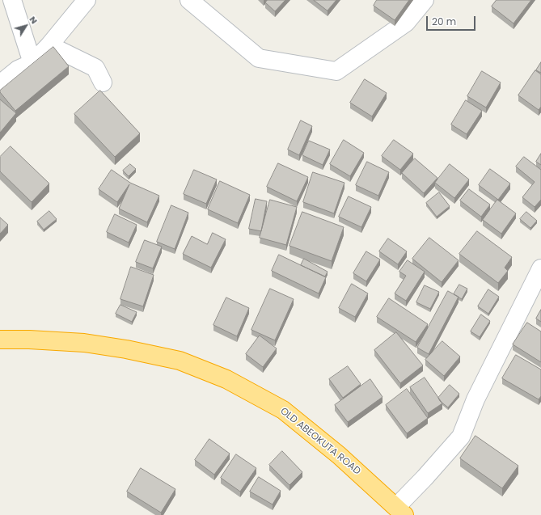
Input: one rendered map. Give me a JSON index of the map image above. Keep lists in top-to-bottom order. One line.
{"streets":{"highway":["OLD ABEOKUTA ROAD"]},"scale_bar":"20 m","north":"top right"}
